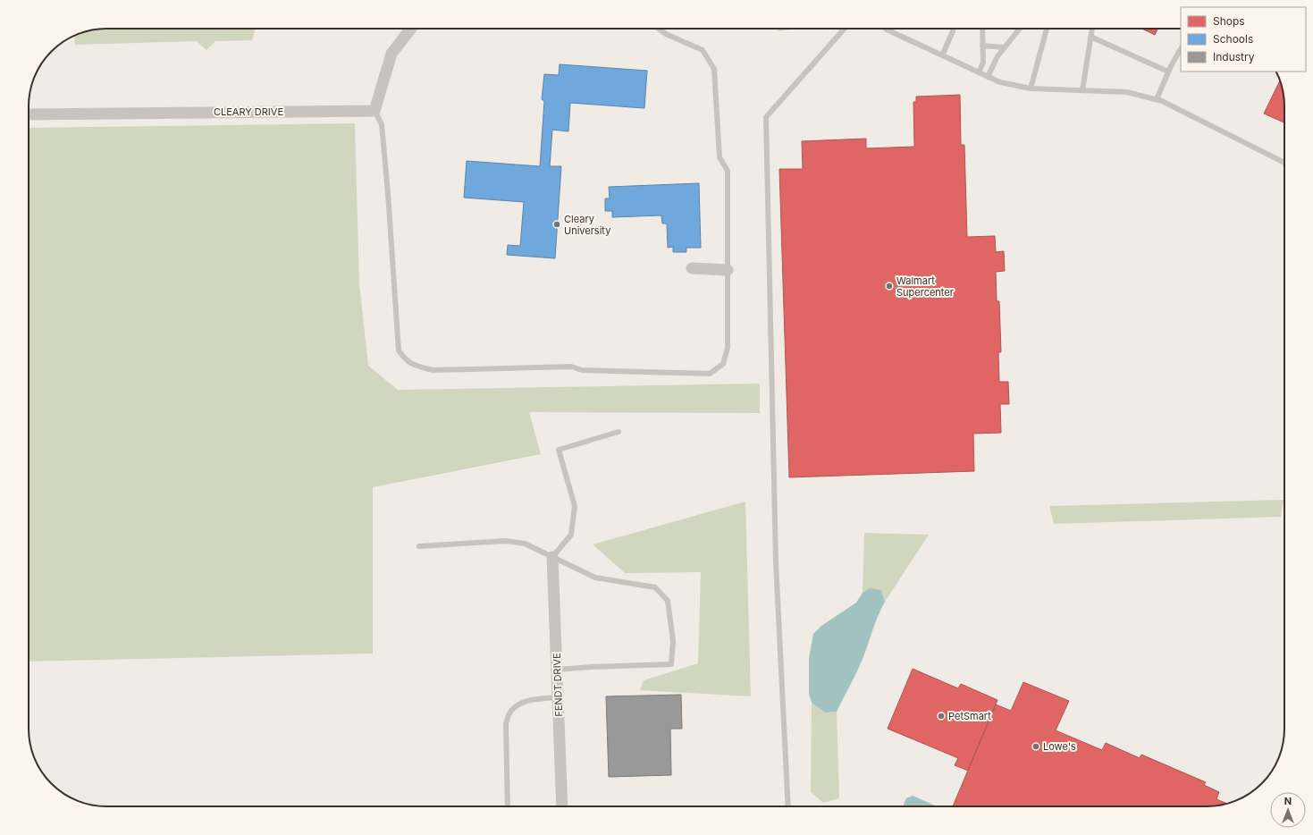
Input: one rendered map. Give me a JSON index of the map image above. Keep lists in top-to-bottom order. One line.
{"streets":{"street":["CLEARY DRIVE","FENDT DRIVE"]},"places":["Cleary University","Walmart Supercenter","PetSmart","Lowe's"],"legend":["Shops","Schools","Industry"],"north":"top"}
